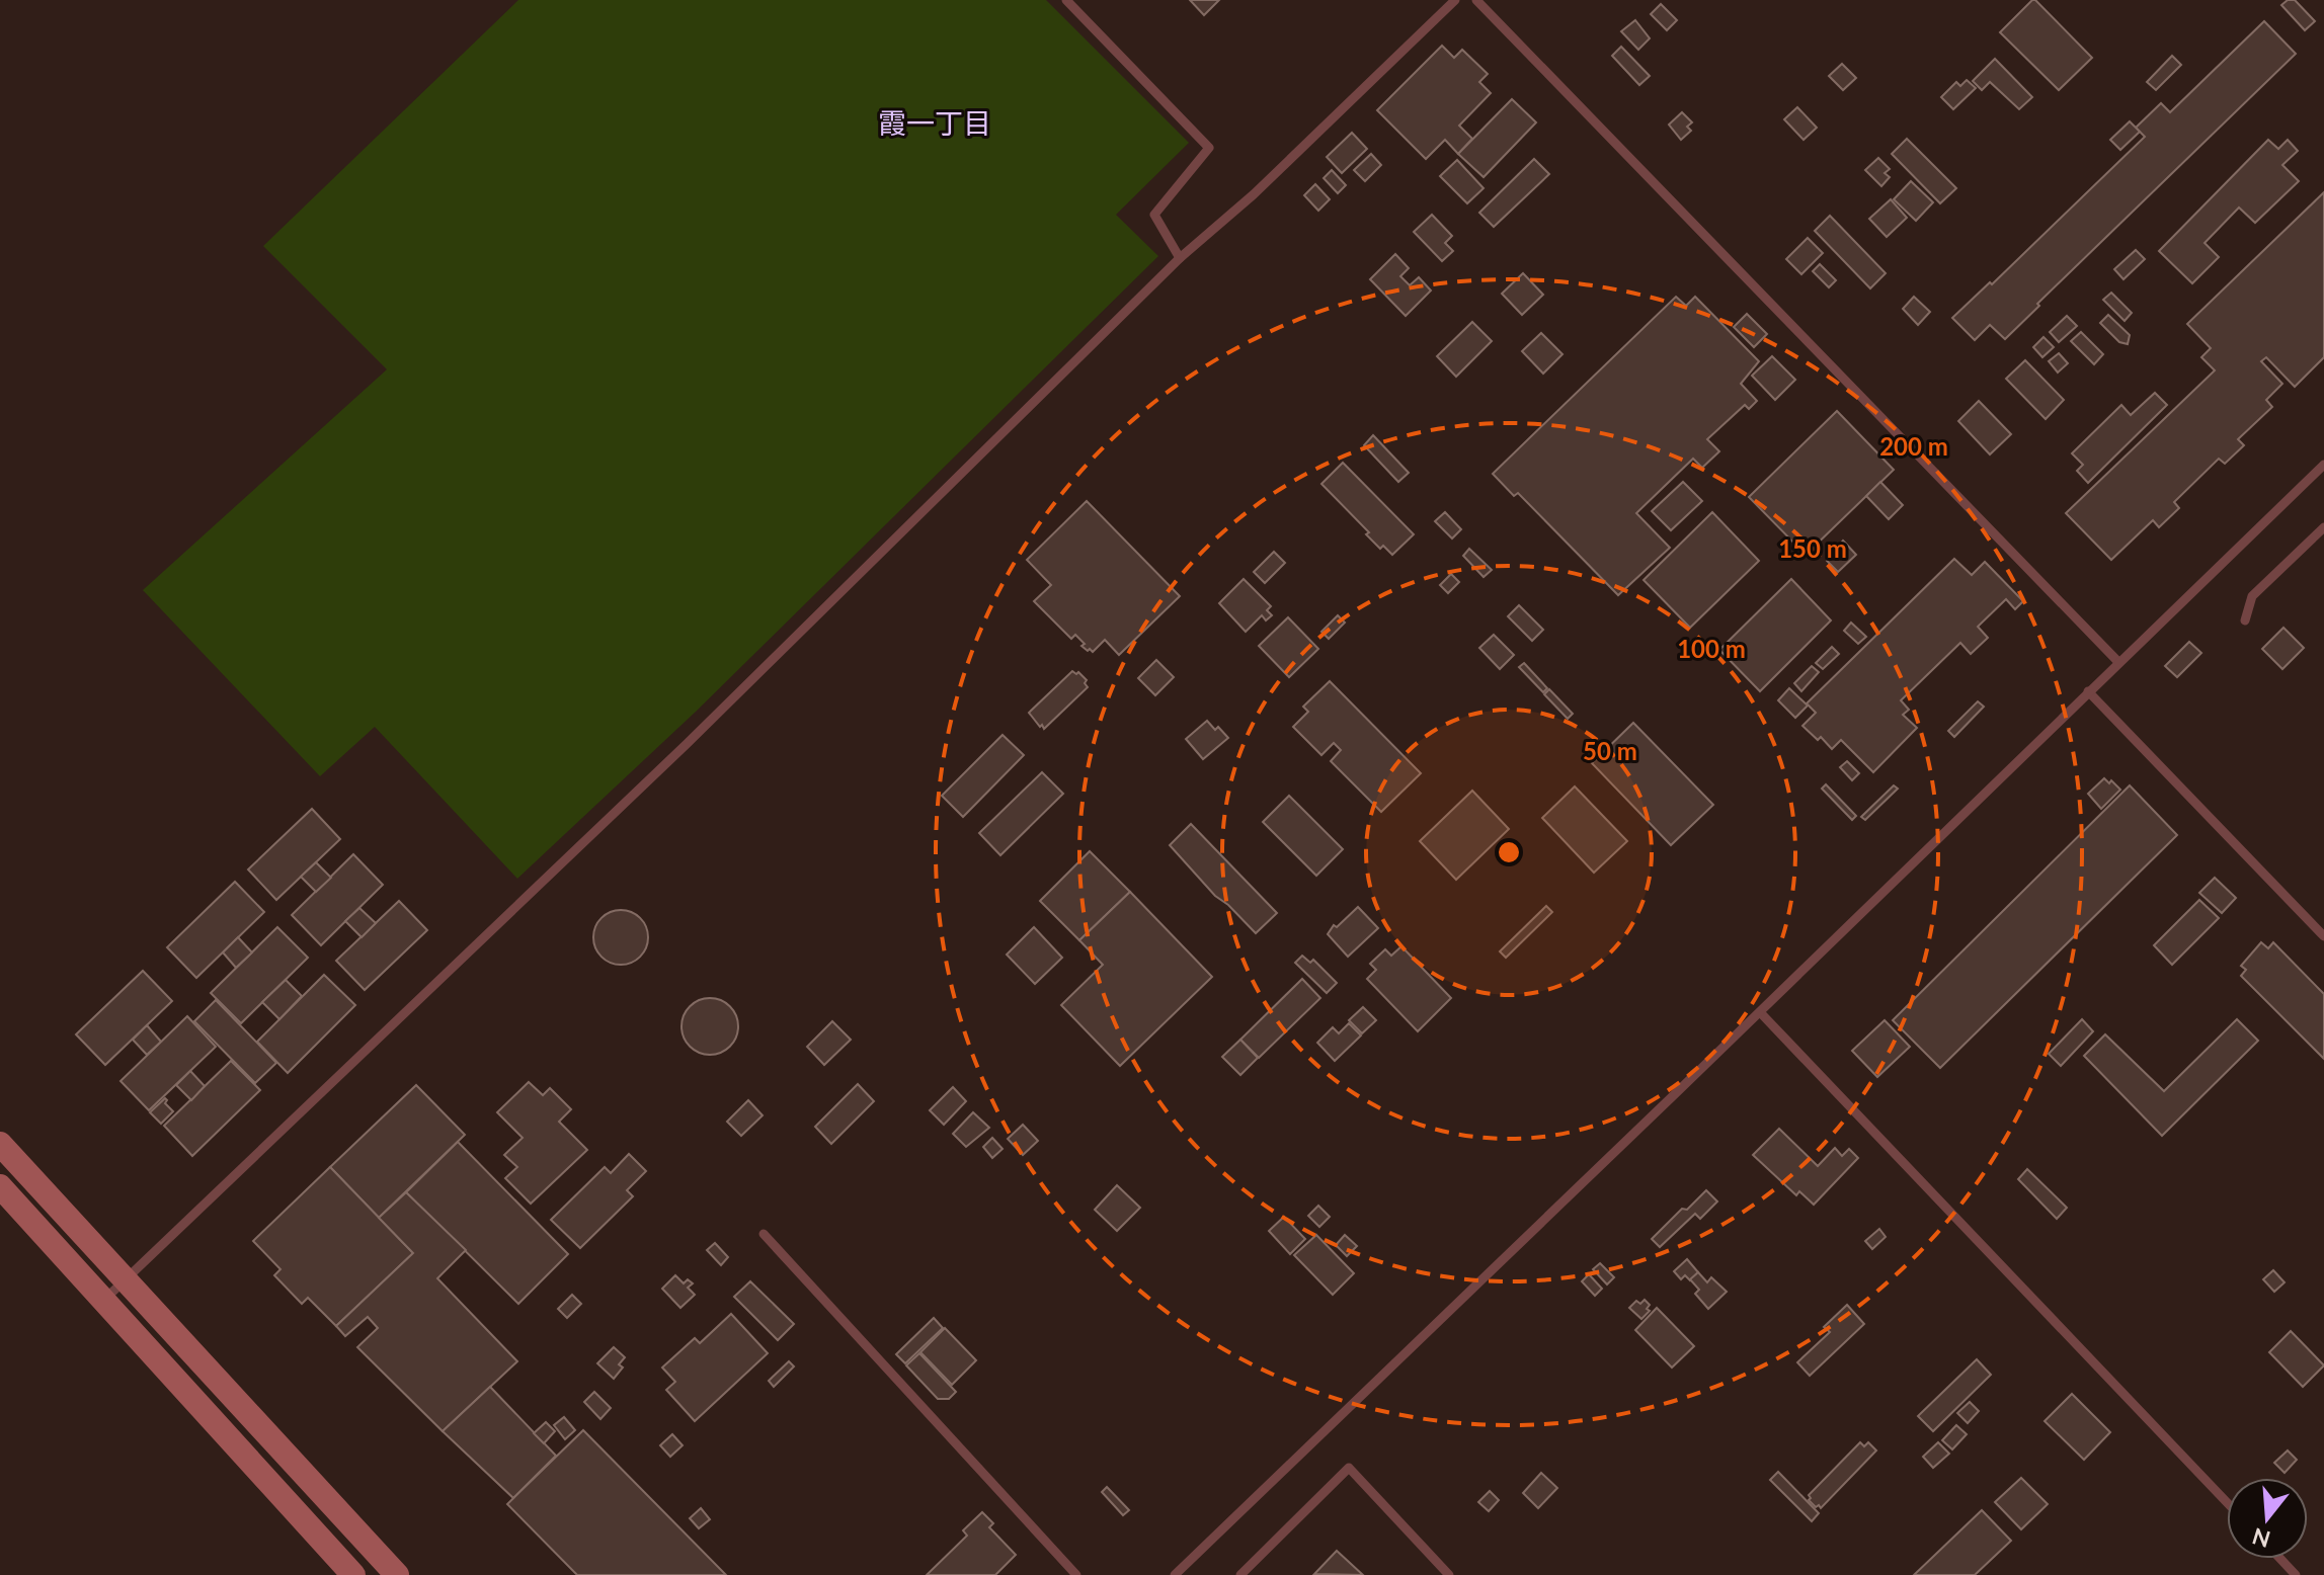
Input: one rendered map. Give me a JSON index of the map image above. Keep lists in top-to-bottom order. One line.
{"districts":["霞一丁目"],"north":"bottom","rings":["200 m","150 m","100 m","50 m"]}
